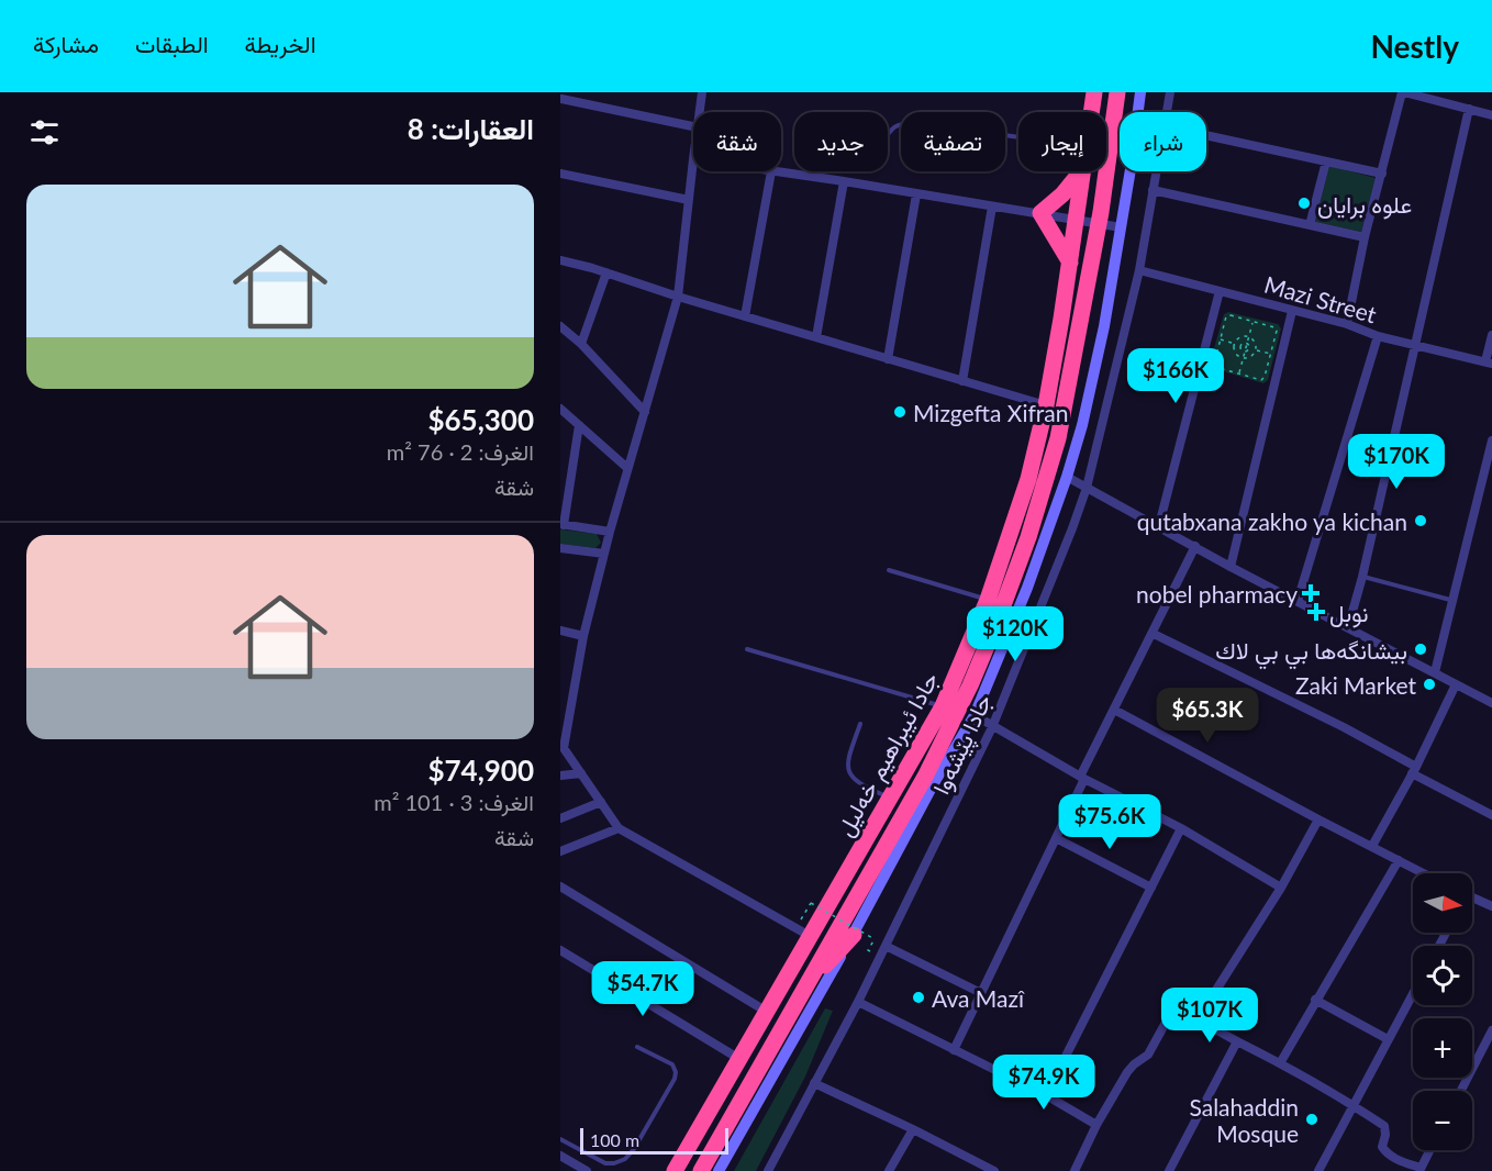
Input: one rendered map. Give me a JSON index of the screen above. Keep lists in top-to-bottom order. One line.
{"streets":{"highway":["جادا ئیبراهیم خەلیل"],"street":["Mazi Street","جادا پێشەوا"]},"crossings":[["Mazi Street","جادا پێشەوا"]],"places":{"other":["علوه برايان","Mizgefta Xifran","qutabxana zakho ya kichan","بيشانگه‌ها بي بي لاك","Zaki Market","Ava Mazî","Salahaddin Mosque"],"health":["nobel pharmacy","نوبل"]},"scale_bar":"100 m","north":"right","page":{"header":"Nestly","nav":["الخريطة","الطبقات","مشاركة"],"heading":"العقارات: 8","chip":["شراء","إيجار","تصفية","جديد","شقة"],"list":[{"name":"$65,300","note":"الغرف: 2 · 76 m² · شقة"},{"name":"$74,900","note":"الغرف: 3 · 101 m² · شقة"}],"price":["$166K","$170K","$120K","$65.3K","$75.6K","$54.7K","$107K","$74.9K"],"map_buttons":["+","−"],"scale":"100 m"}}
